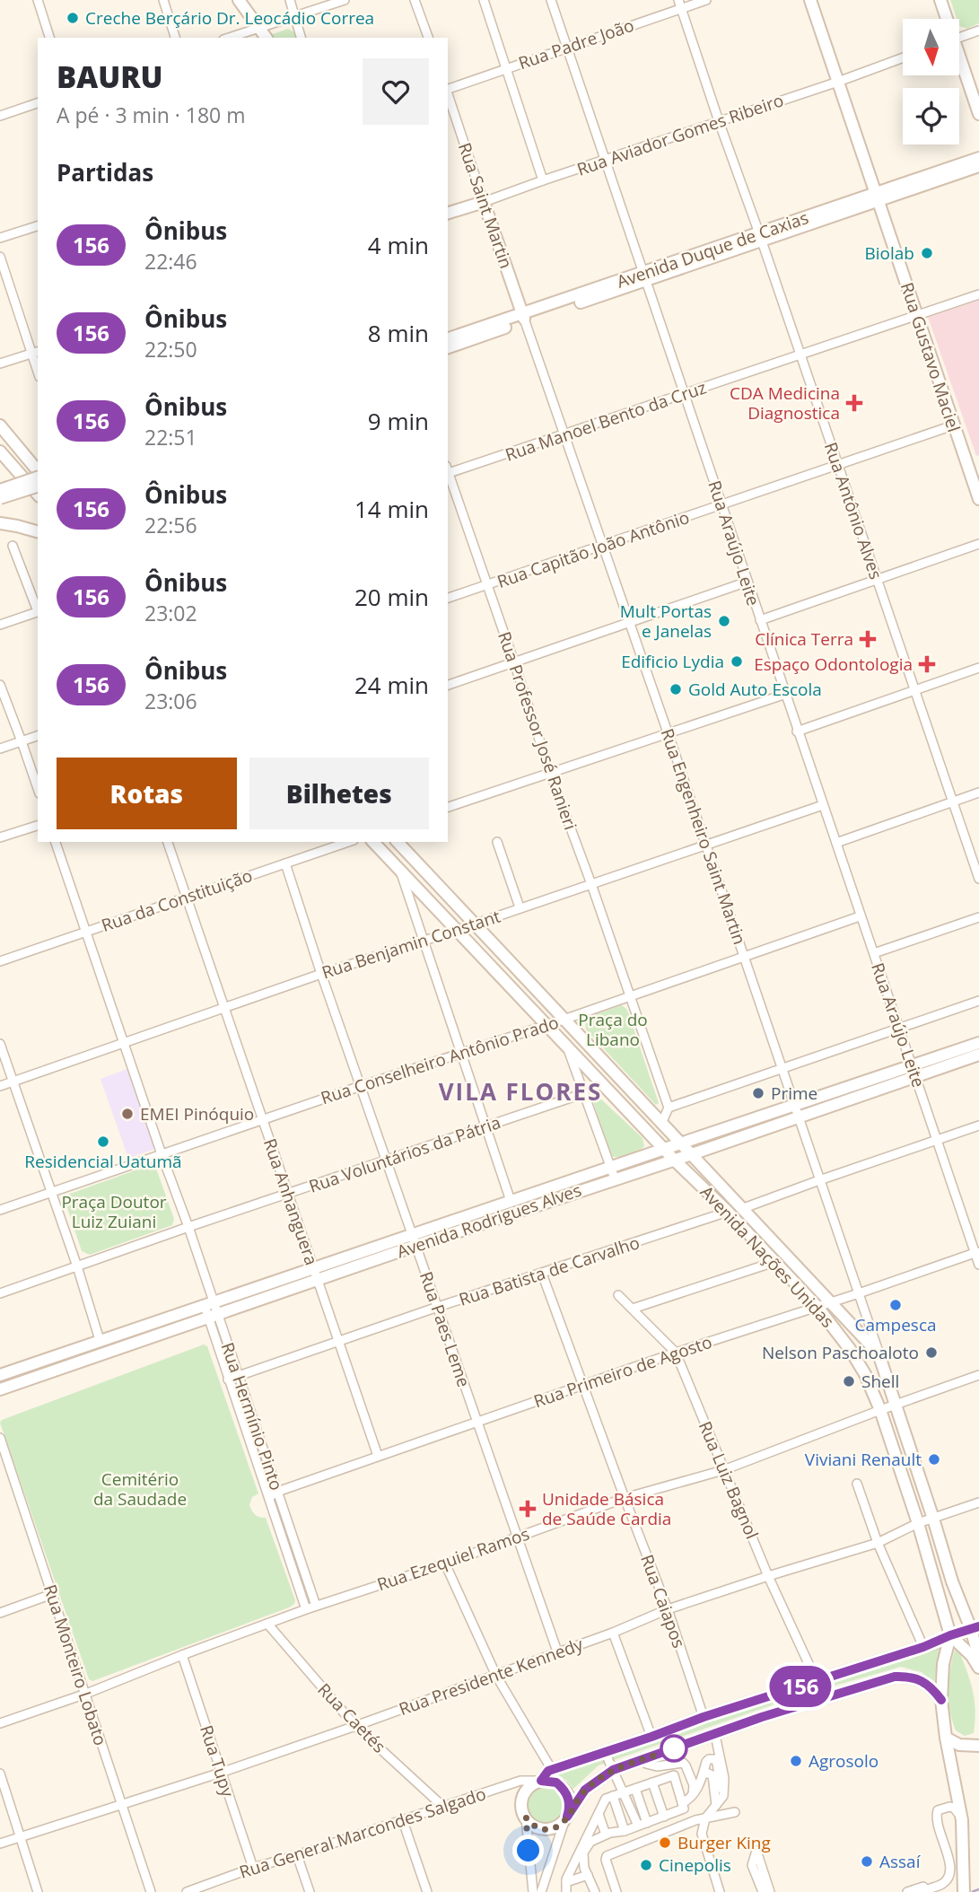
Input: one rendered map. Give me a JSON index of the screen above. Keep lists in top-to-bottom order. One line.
{"streets":{"main road":["Rua Aviador Gomes Ribeiro","Rua Saint Martin","Avenida Duque de Caxias","Rua Gustavo Maciel","Avenida Rodrigues Alves","Avenida Nações Unidas"],"street":["Rua Padre João","Rua Manoel Bento da Cruz","Rua Antônio Alves","Rua Araújo Leite","Rua Capitão João Antônio","Rua Professor José Ranieri","Rua Engenheiro Saint Martin","Rua da Constituição","Rua Benjamin Constant","Rua Conselheiro Antônio Prado","Rua Voluntários da Pátria","Rua Anhanguera","Rua Batista de Carvalho","Rua Paes Leme","Rua Primeiro de Agosto","Rua Hermínio Pinto","Rua Luiz Bagnol","Rua Ezequiel Ramos","Rua Caiapos","Rua Monteiro Lobato","Rua Presidente Kennedy","Rua Caetés","Rua Tupy","Rua General Marcondes Salgado"]},"crossings":[["Rua Padre João","Rua Antônio Alves"],["Rua Padre João","Rua Araújo Leite"],["Rua Aviador Gomes Ribeiro","Rua Saint Martin"],["Rua Aviador Gomes Ribeiro","Rua Gustavo Maciel"],["Rua Aviador Gomes Ribeiro","Rua Antônio Alves"],["Rua Aviador Gomes Ribeiro","Rua Araújo Leite"],["Rua Saint Martin","Avenida Duque de Caxias"],["Rua Saint Martin","Rua Engenheiro Saint Martin"],["Avenida Duque de Caxias","Rua Gustavo Maciel"],["Avenida Duque de Caxias","Rua Antônio Alves"],["Avenida Duque de Caxias","Rua Araújo Leite"],["Avenida Duque de Caxias","Rua Engenheiro Saint Martin"],["Rua Gustavo Maciel","Rua Manoel Bento da Cruz"],["Rua Gustavo Maciel","Rua Capitão João Antônio"],["Rua Manoel Bento da Cruz","Rua Antônio Alves"],["Rua Manoel Bento da Cruz","Rua Araújo Leite"],["Rua Manoel Bento da Cruz","Rua Engenheiro Saint Martin"],["Rua Antônio Alves","Rua Capitão João Antônio"],["Rua Araújo Leite","Rua Capitão João Antônio"],["Rua Araújo Leite","Rua Benjamin Constant"],["Rua Araújo Leite","Rua Conselheiro Antônio Prado"],["Rua Araújo Leite","Avenida Rodrigues Alves"],["Rua Araújo Leite","Rua Primeiro de Agosto"],["Rua Capitão João Antônio","Rua Professor José Ranieri"],["Rua Capitão João Antônio","Rua Engenheiro Saint Martin"],["Rua Professor José Ranieri","Rua Benjamin Constant"],["Rua Professor José Ranieri","Rua Conselheiro Antônio Prado"],["Rua Engenheiro Saint Martin","Rua Benjamin Constant"],["Rua Engenheiro Saint Martin","Rua Conselheiro Antônio Prado"],["Rua Engenheiro Saint Martin","Avenida Rodrigues Alves"],["Rua Engenheiro Saint Martin","Avenida Nações Unidas"],["Rua Engenheiro Saint Martin","Rua Primeiro de Agosto"],["Rua da Constituição","Rua Anhanguera"],["Rua da Constituição","Rua Paes Leme"],["Rua Benjamin Constant","Rua Anhanguera"],["Rua Benjamin Constant","Avenida Nações Unidas"],["Rua Benjamin Constant","Rua Paes Leme"],["Rua Conselheiro Antônio Prado","Rua Anhanguera"],["Rua Conselheiro Antônio Prado","Avenida Nações Unidas"],["Rua Conselheiro Antônio Prado","Rua Paes Leme"],["Rua Voluntários da Pátria","Rua Anhanguera"],["Rua Voluntários da Pátria","Rua Paes Leme"],["Rua Voluntários da Pátria","Rua Hermínio Pinto"],["Rua Anhanguera","Avenida Rodrigues Alves"],["Rua Anhanguera","Rua Batista de Carvalho"],["Rua Anhanguera","Rua Primeiro de Agosto"],["Avenida Rodrigues Alves","Avenida Nações Unidas"],["Avenida Rodrigues Alves","Rua Paes Leme"],["Avenida Rodrigues Alves","Rua Hermínio Pinto"],["Avenida Nações Unidas","Rua Batista de Carvalho"],["Avenida Nações Unidas","Rua Primeiro de Agosto"],["Avenida Nações Unidas","Rua Ezequiel Ramos"],["Avenida Nações Unidas","Rua Presidente Kennedy"],["Rua Batista de Carvalho","Rua Paes Leme"],["Rua Batista de Carvalho","Rua Hermínio Pinto"],["Rua Batista de Carvalho","Rua Caiapos"],["Rua Paes Leme","Rua Primeiro de Agosto"],["Rua Paes Leme","Rua Ezequiel Ramos"],["Rua Paes Leme","Rua Presidente Kennedy"],["Rua Primeiro de Agosto","Rua Hermínio Pinto"],["Rua Primeiro de Agosto","Rua Luiz Bagnol"],["Rua Primeiro de Agosto","Rua Caiapos"],["Rua Hermínio Pinto","Rua Ezequiel Ramos"],["Rua Luiz Bagnol","Rua Ezequiel Ramos"],["Rua Luiz Bagnol","Rua Presidente Kennedy"],["Rua Ezequiel Ramos","Rua Caiapos"],["Rua Ezequiel Ramos","Rua Monteiro Lobato"],["Rua Ezequiel Ramos","Rua Caetés"],["Rua Ezequiel Ramos","Rua Tupy"],["Rua Caiapos","Rua Presidente Kennedy"],["Rua Monteiro Lobato","Rua Presidente Kennedy"],["Rua Presidente Kennedy","Rua Caetés"],["Rua Presidente Kennedy","Rua Tupy"],["Rua Caetés","Rua General Marcondes Salgado"],["Rua Tupy","Rua General Marcondes Salgado"]],"districts":["VILA FLORES"],"parks":["Praça do Libano","Praça Doutor Luiz Zuiani","Cemitério da Saudade"],"places":{"other":["Creche Berçário Dr. Leocádio Correa","Biolab","Mult Portas e Janelas","Edificio Lydia","Gold Auto Escola","Prime","EMEI Pinóquio","Residencial Uatumã","Campesca","Nelson Paschoaloto","Shell","Viviani Renault","Agrosolo","Burger King","Assaí","Cinepolis"],"health":["CDA Medicina Diagnostica","Clínica Terra","Espaço Odontologia","Unidade Básica de Saúde Cardia"]},"lines":["bus line 156"],"north":"bottom","page":{"on_map":"156","heading":[["BAURU","A pé · 3 min · 180 m"],"Partidas"],"list":[{"mark":"156","name":"Ônibus","note":"22:46","value":"4 min"},{"mark":"156","name":"Ônibus","note":"22:50","value":"8 min"},{"mark":"156","name":"Ônibus","note":"22:51","value":"9 min"},{"mark":"156","name":"Ônibus","note":"22:56","value":"14 min"},{"mark":"156","name":"Ônibus","note":"23:02","value":"20 min"},{"mark":"156","name":"Ônibus","note":"23:06","value":"24 min"}],"buttons":["Rotas","Bilhetes"]}}
